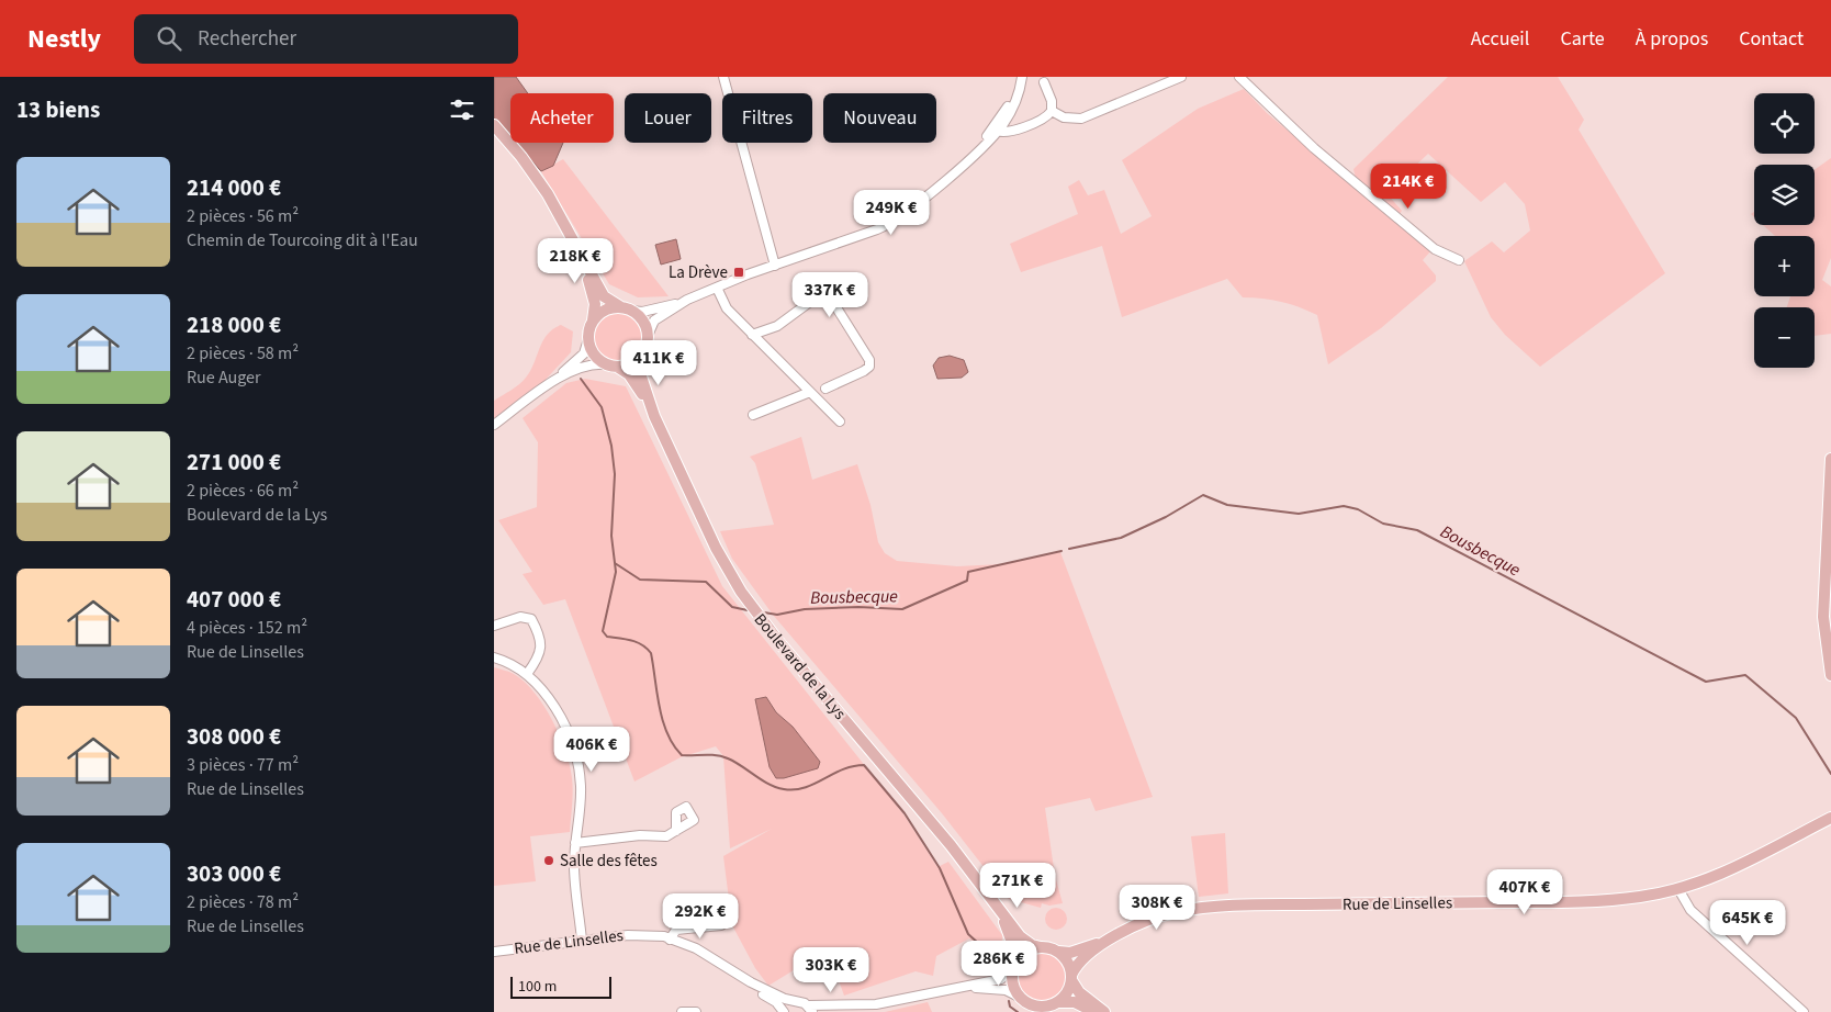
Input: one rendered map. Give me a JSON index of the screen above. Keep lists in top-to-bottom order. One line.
{"streets":{"main road":["Boulevard de la Lys","Rue de Linselles"]},"crossings":[["Boulevard de la Lys","Rue de Linselles"]],"water":["Bousbecque"],"places":{"transit":["La Drève"],"other":["Salle des fêtes"]},"scale_bar":"100 m","page":{"header":"Nestly","search":"Rechercher","nav":["Accueil","Carte","À propos","Contact"],"heading":"13 biens","map_buttons":["+","−"],"chip":["Acheter","Louer","Filtres","Nouveau"],"list":[{"name":"214 000 €","note":"2 pièces · 56 m² · Chemin de Tourcoing dit à l'Eau"},{"name":"218 000 €","note":"2 pièces · 58 m² · Rue Auger"},{"name":"271 000 €","note":"2 pièces · 66 m² · Boulevard de la Lys"},{"name":"407 000 €","note":"4 pièces · 152 m² · Rue de Linselles"},{"name":"308 000 €","note":"3 pièces · 77 m² · Rue de Linselles"},{"name":"303 000 €","note":"2 pièces · 78 m² · Rue de Linselles"}],"price":["214K €","249K €","218K €","337K €","411K €","406K €","271K €","407K €","308K €","292K €","645K €","286K €","303K €"],"scale":"100 m"}}
